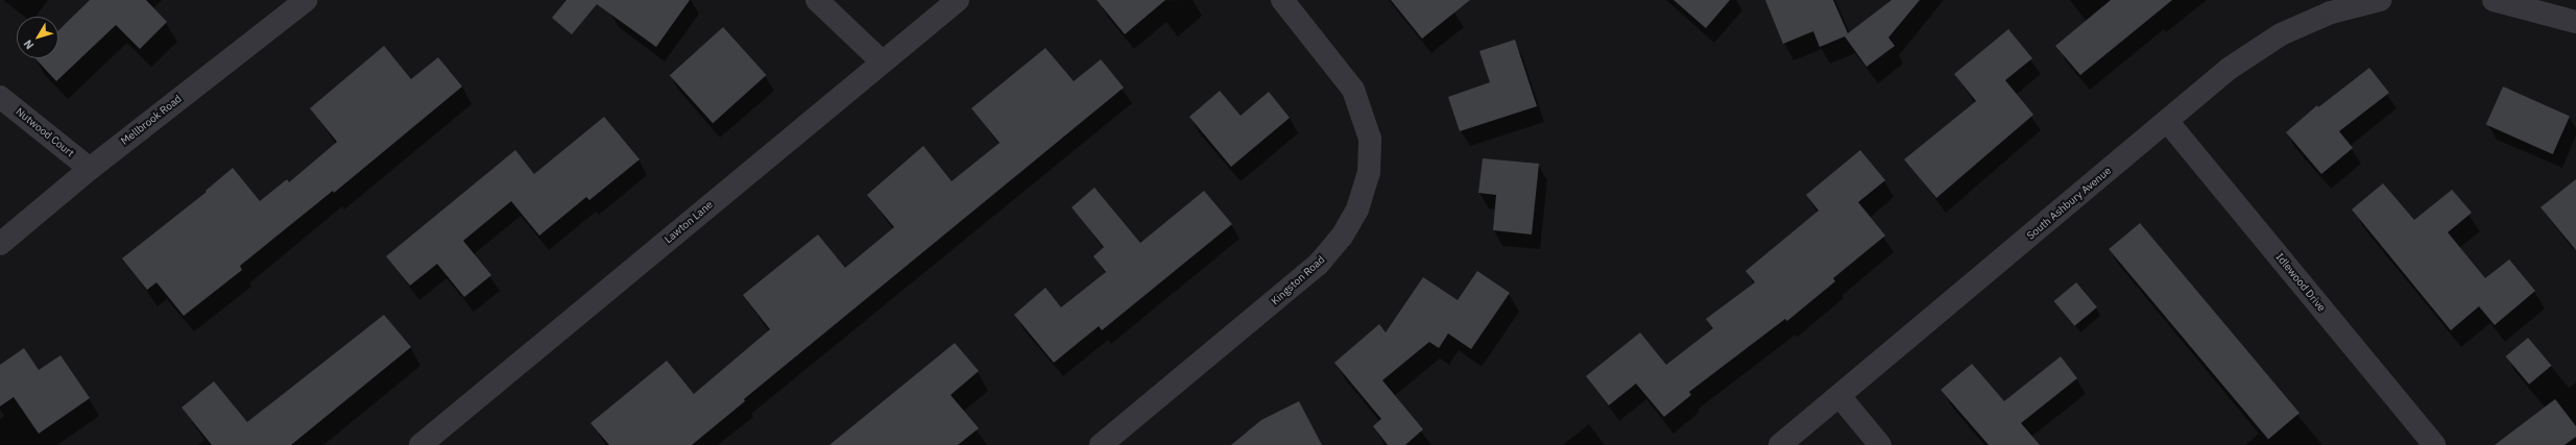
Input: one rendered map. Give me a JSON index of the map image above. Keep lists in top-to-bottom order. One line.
{"streets":{"street":["Mellbrook Road","Nutwood Court","South Ashbury Avenue","Lawton Lane","Kingston Road","Idlewood Drive"]},"crossings":[["Mellbrook Road","Nutwood Court"],["South Ashbury Avenue","Idlewood Drive"]],"north":"bottom left"}
